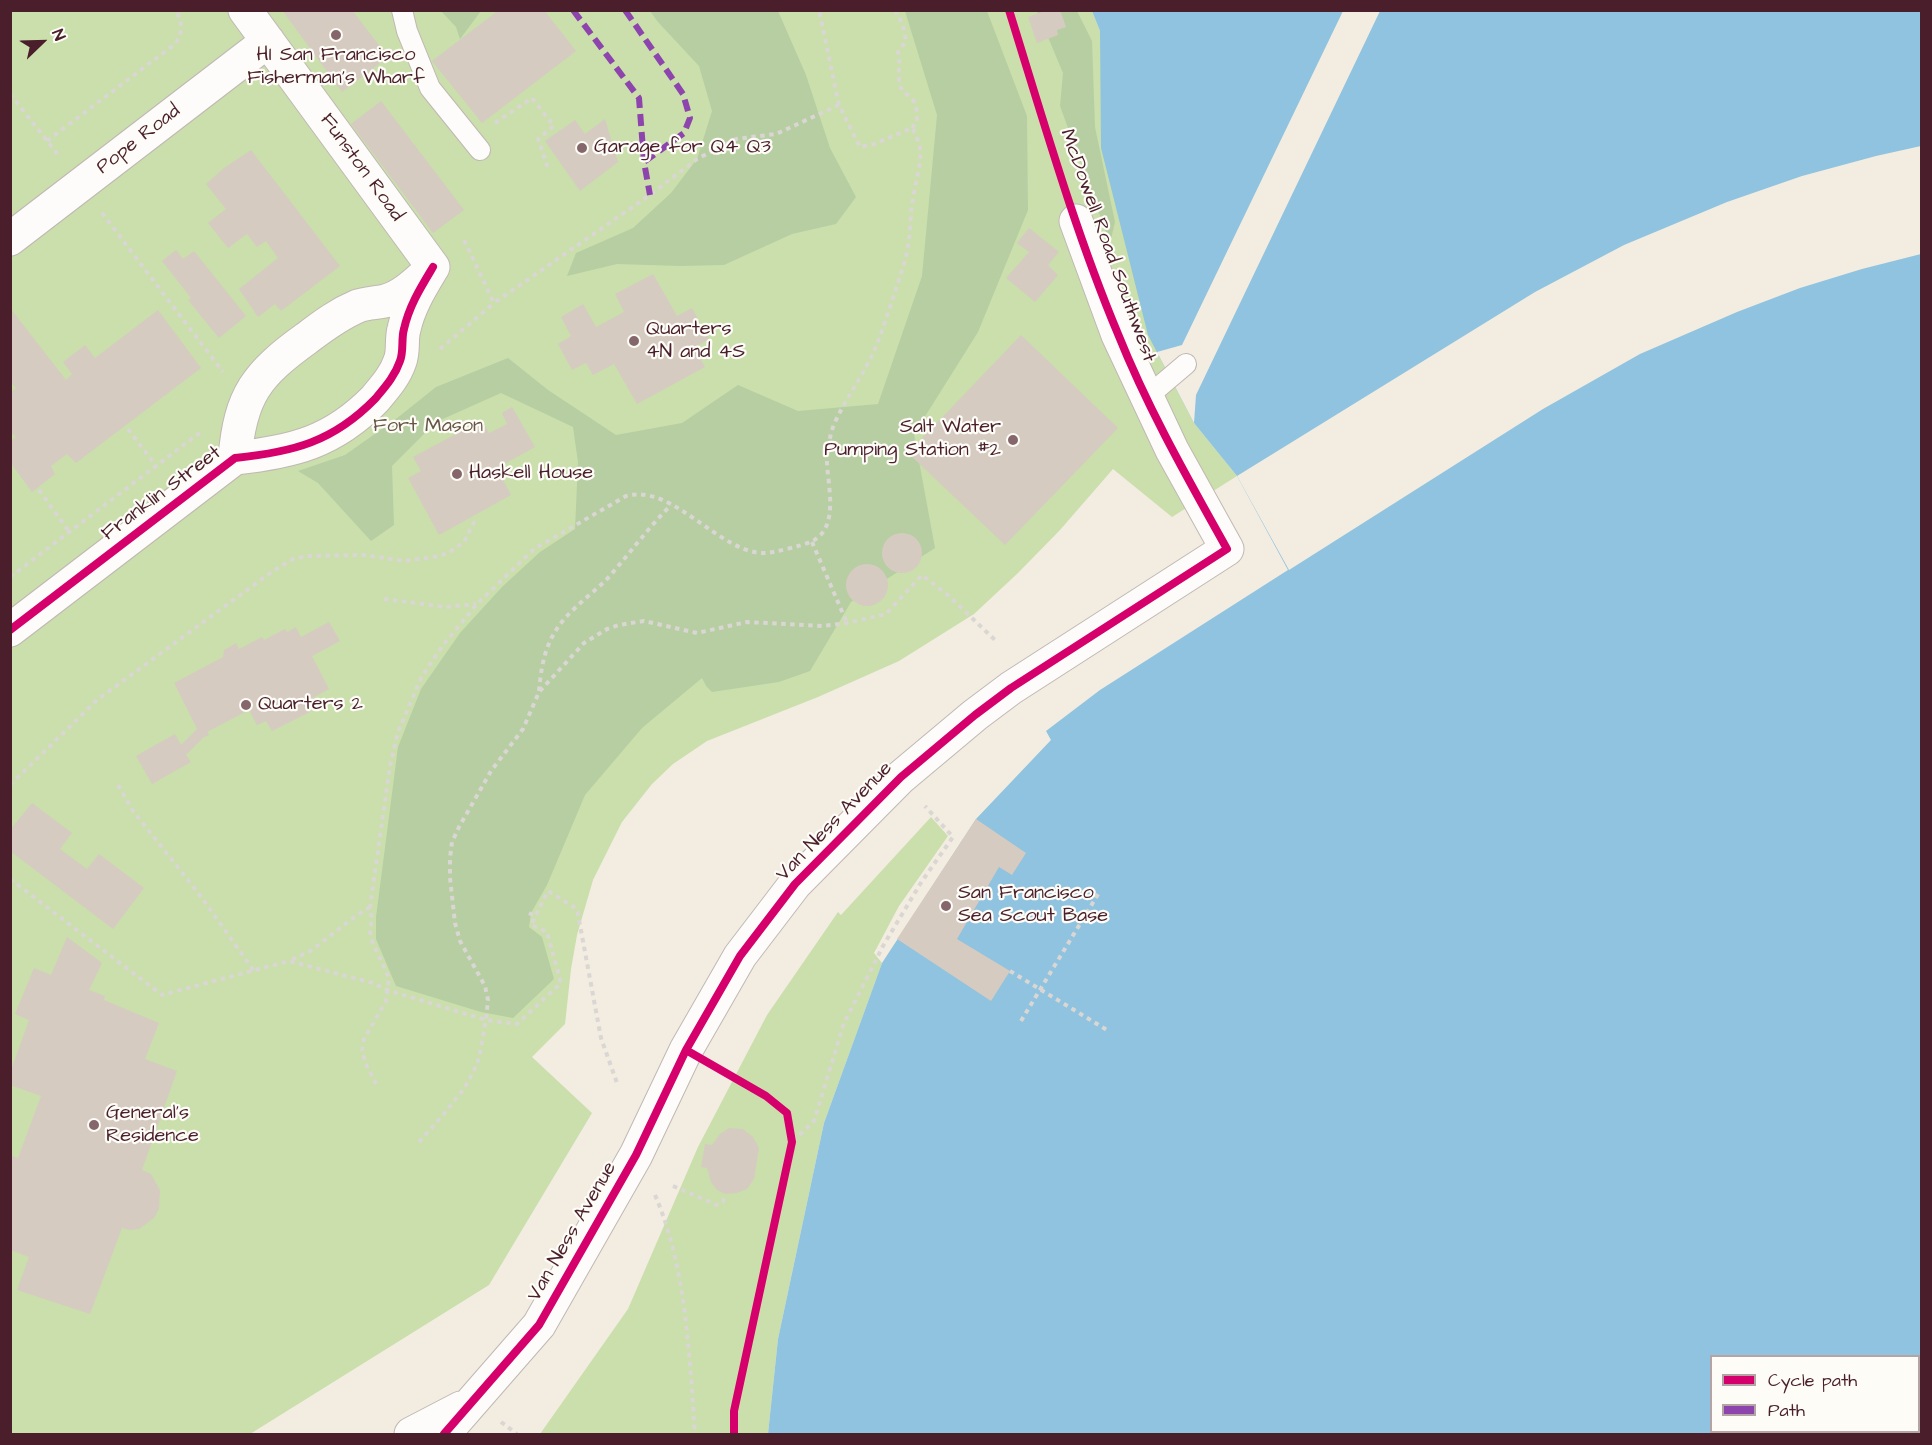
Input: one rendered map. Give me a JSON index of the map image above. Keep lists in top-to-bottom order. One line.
{"streets":{"street":["Pope Road","Funston Road","McDowell Road Southwest","Franklin Street","Van Ness Avenue"]},"crossings":[["Pope Road","Funston Road"],["Funston Road","Franklin Street"],["McDowell Road Southwest","Van Ness Avenue"]],"parks":["Fort Mason"],"places":["HI San Francisco Fisherman's Wharf","Garage for Q4 Q3","Quarters 4N and 4S","Salt Water Pumping Station #2","Haskell House","Quarters 2","San Francisco Sea Scout Base","General's Residence"],"legend":["Cycle path","Path"],"north":"top right"}
